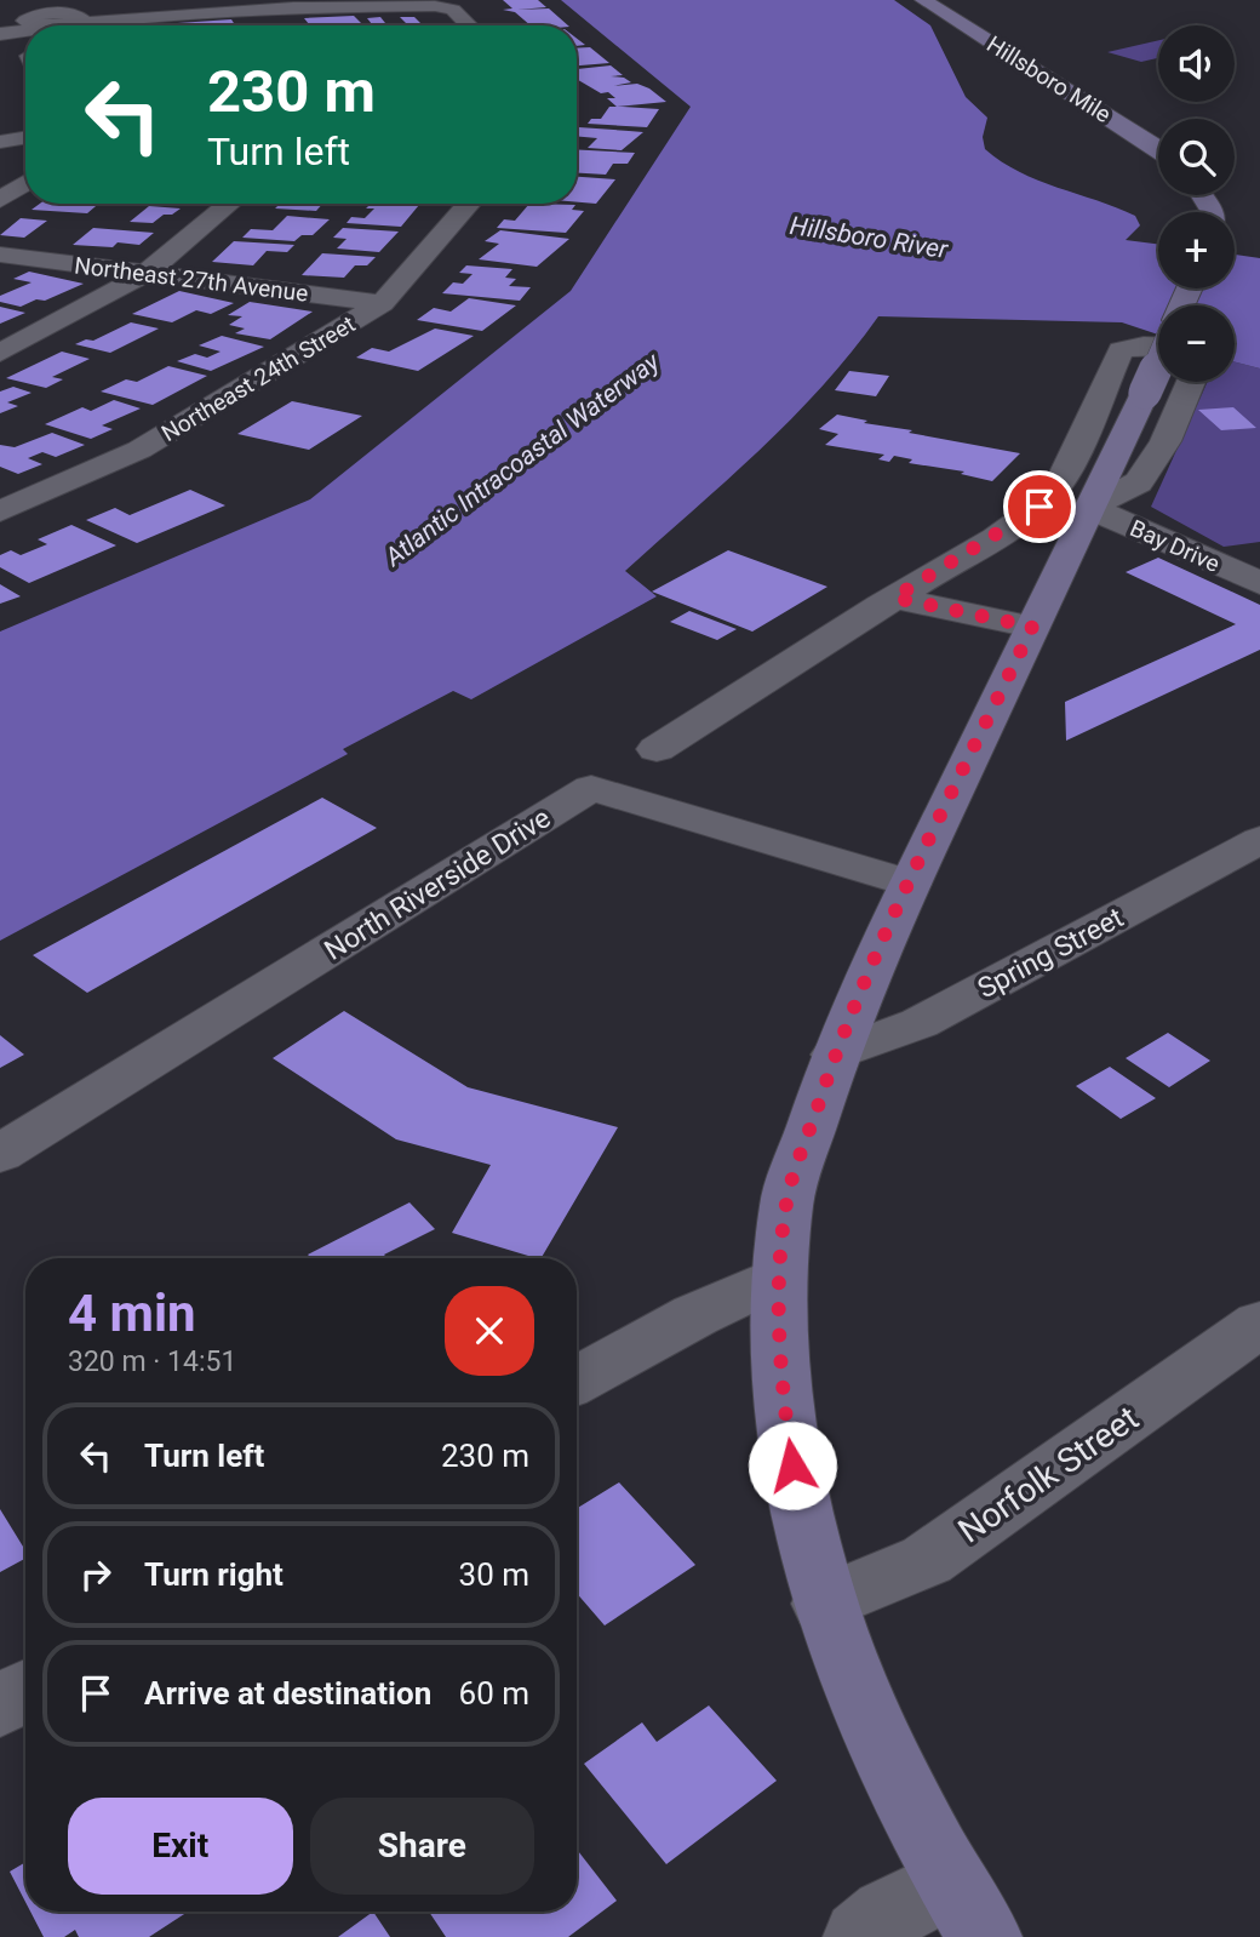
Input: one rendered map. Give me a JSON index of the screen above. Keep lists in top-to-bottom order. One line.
{"streets":{"main road":["Hillsboro Mile"],"street":["Northeast 27th Avenue","Northeast 24th Street","Bay Drive","North Riverside Drive","Spring Street","Norfolk Street"]},"crossings":[["Northeast 27th Avenue","Northeast 24th Street"]],"water":["Hillsboro River","Atlantic Intracoastal Waterway"],"page":{"map_buttons":["+","−"],"turn":["230 m","Turn left"],"heading":["4 min","320 m · 14:51"],"list":[{"name":"Turn left","value":"230 m"},{"name":"Turn right","value":"30 m"},{"name":"Arrive at destination","value":"60 m"}],"buttons":["Exit","Share"]}}
